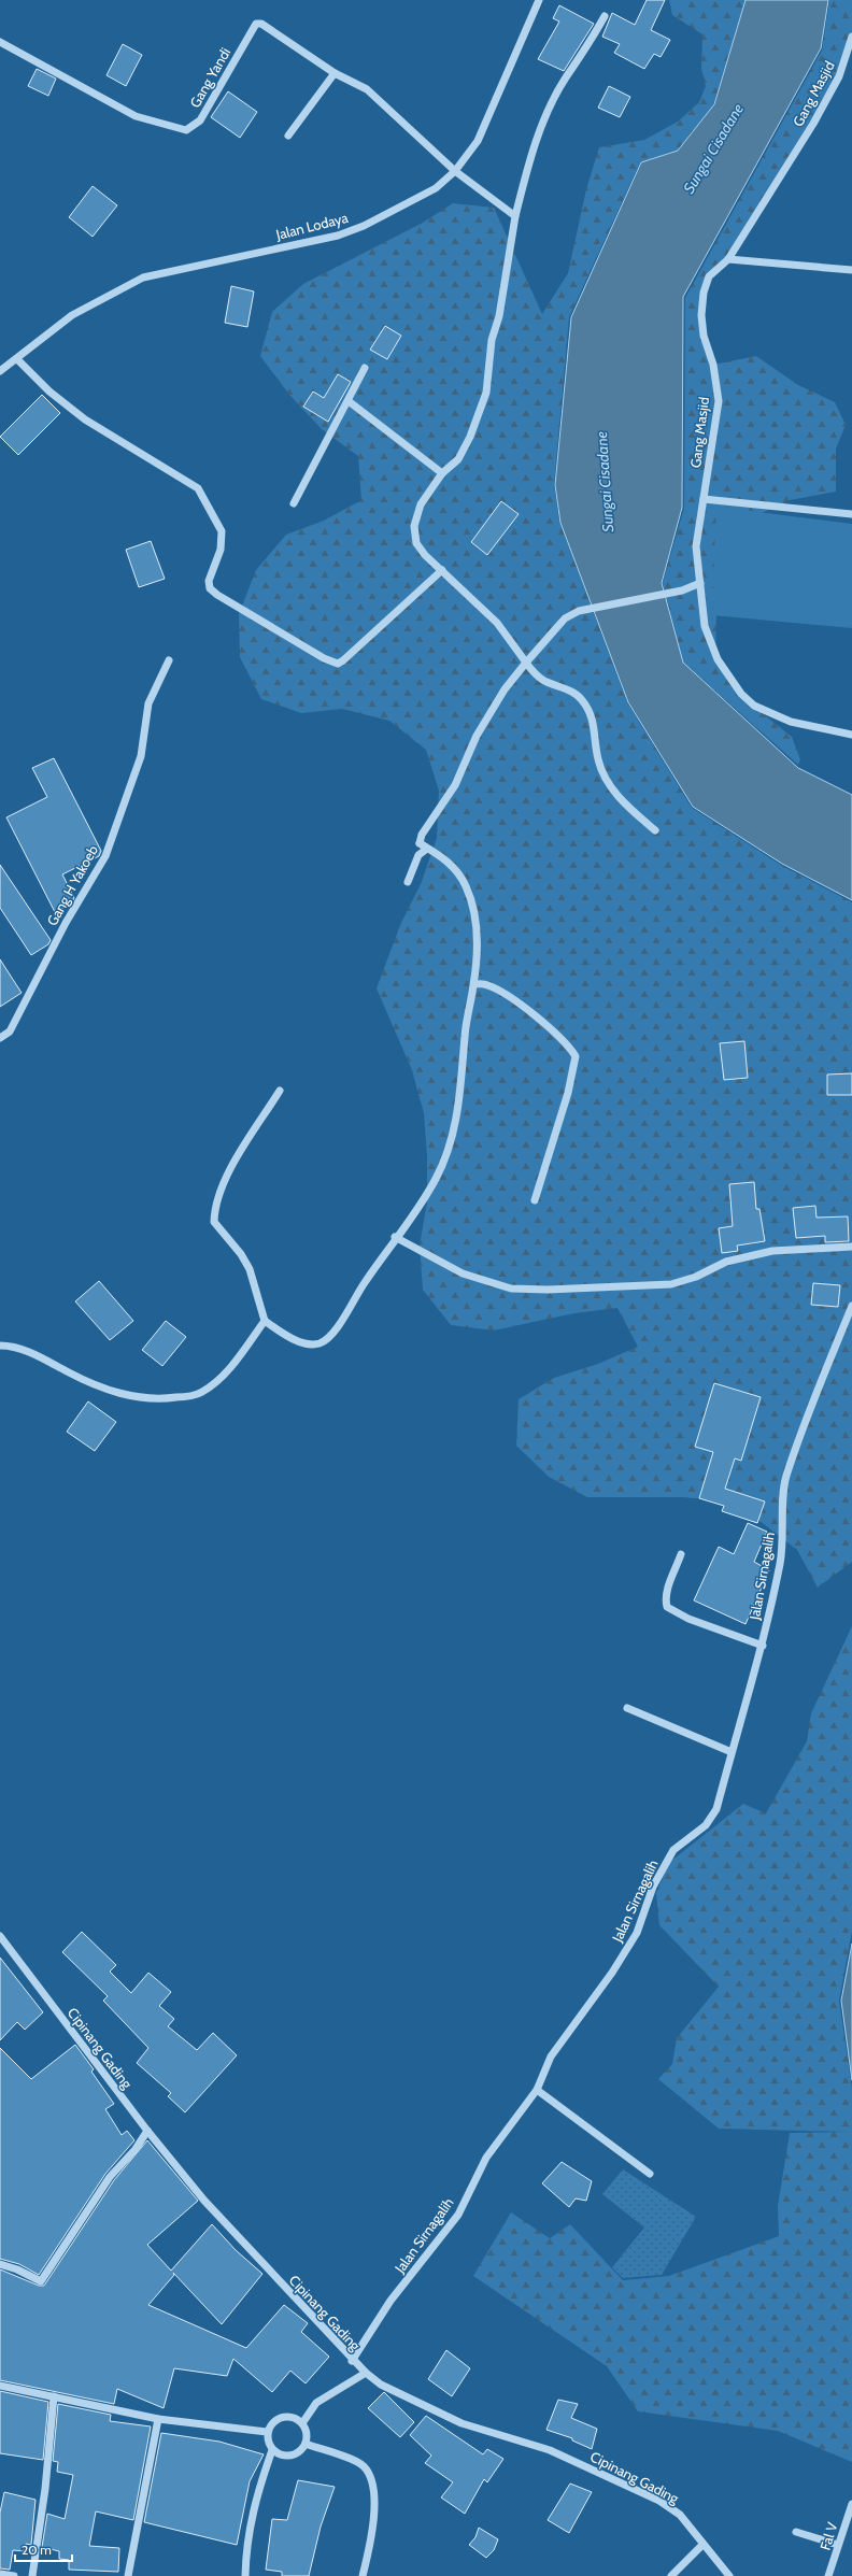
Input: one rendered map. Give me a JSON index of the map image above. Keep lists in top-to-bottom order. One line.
{"streets":{"street":["Gang Yandi","Gang Masjid","Jalan Lodaya","Gang H Yakoeb","Jalan Sirnagalih","Cipinang Gading","Fal V"]},"crossings":[["Jalan Sirnagalih","Cipinang Gading"]],"water":["Sungai Cisadane"],"scale_bar":"20 m"}
